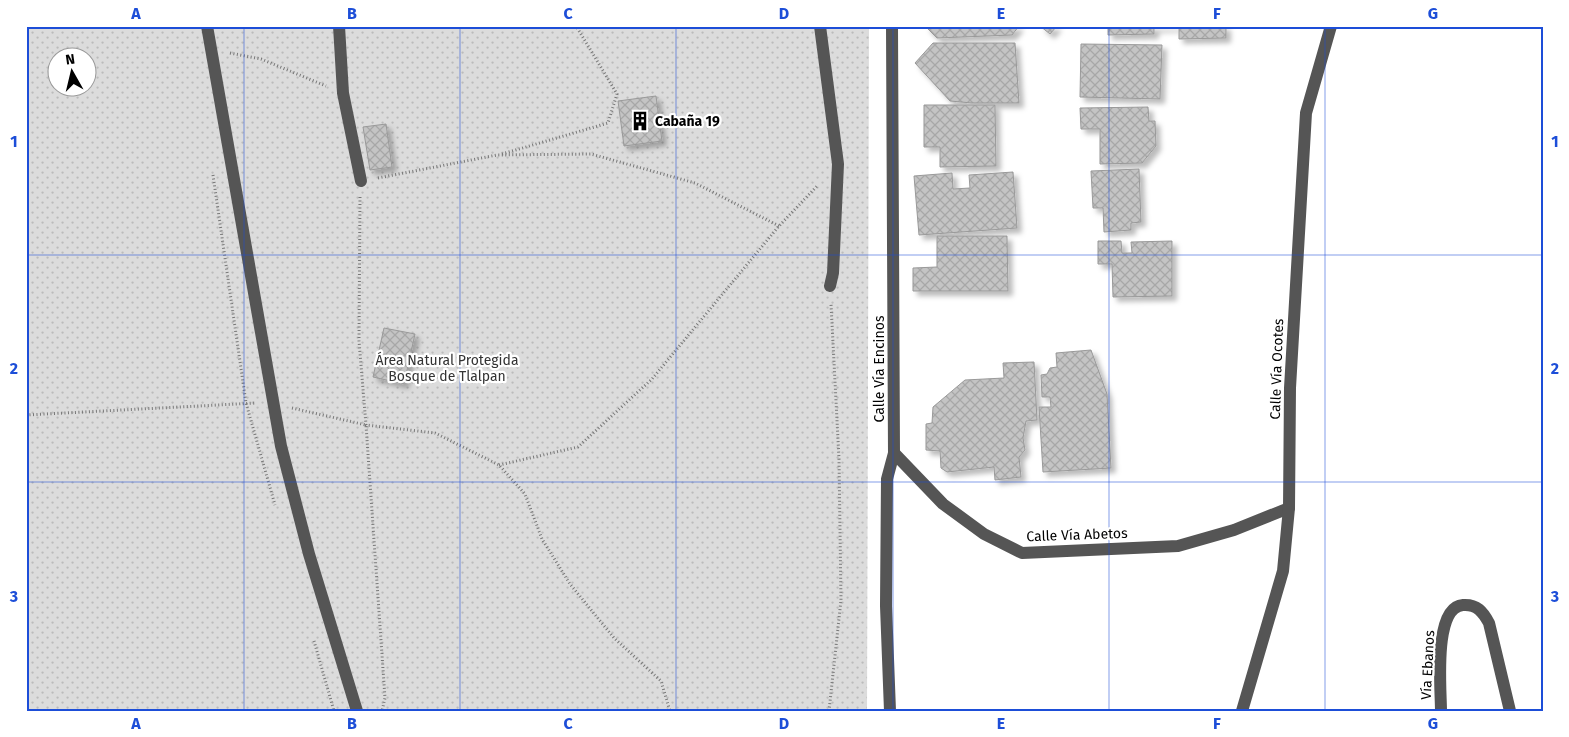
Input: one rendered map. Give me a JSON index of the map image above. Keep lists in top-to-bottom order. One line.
{"streets":{"street":["Calle Vía Encinos","Calle Vía Ocotes","Calle Vía Abetos","Vía Ebanos"]},"crossings":[["Calle Vía Encinos","Calle Vía Abetos"],["Calle Vía Ocotes","Calle Vía Abetos"]],"parks":["Área Natural Protegida Bosque de Tlalpan"],"places":{"building":["Cabaña 19"]},"north":"top","grid":{"columns":["A","B","C","D","E","F","G"],"rows":["1","2","3"]}}
